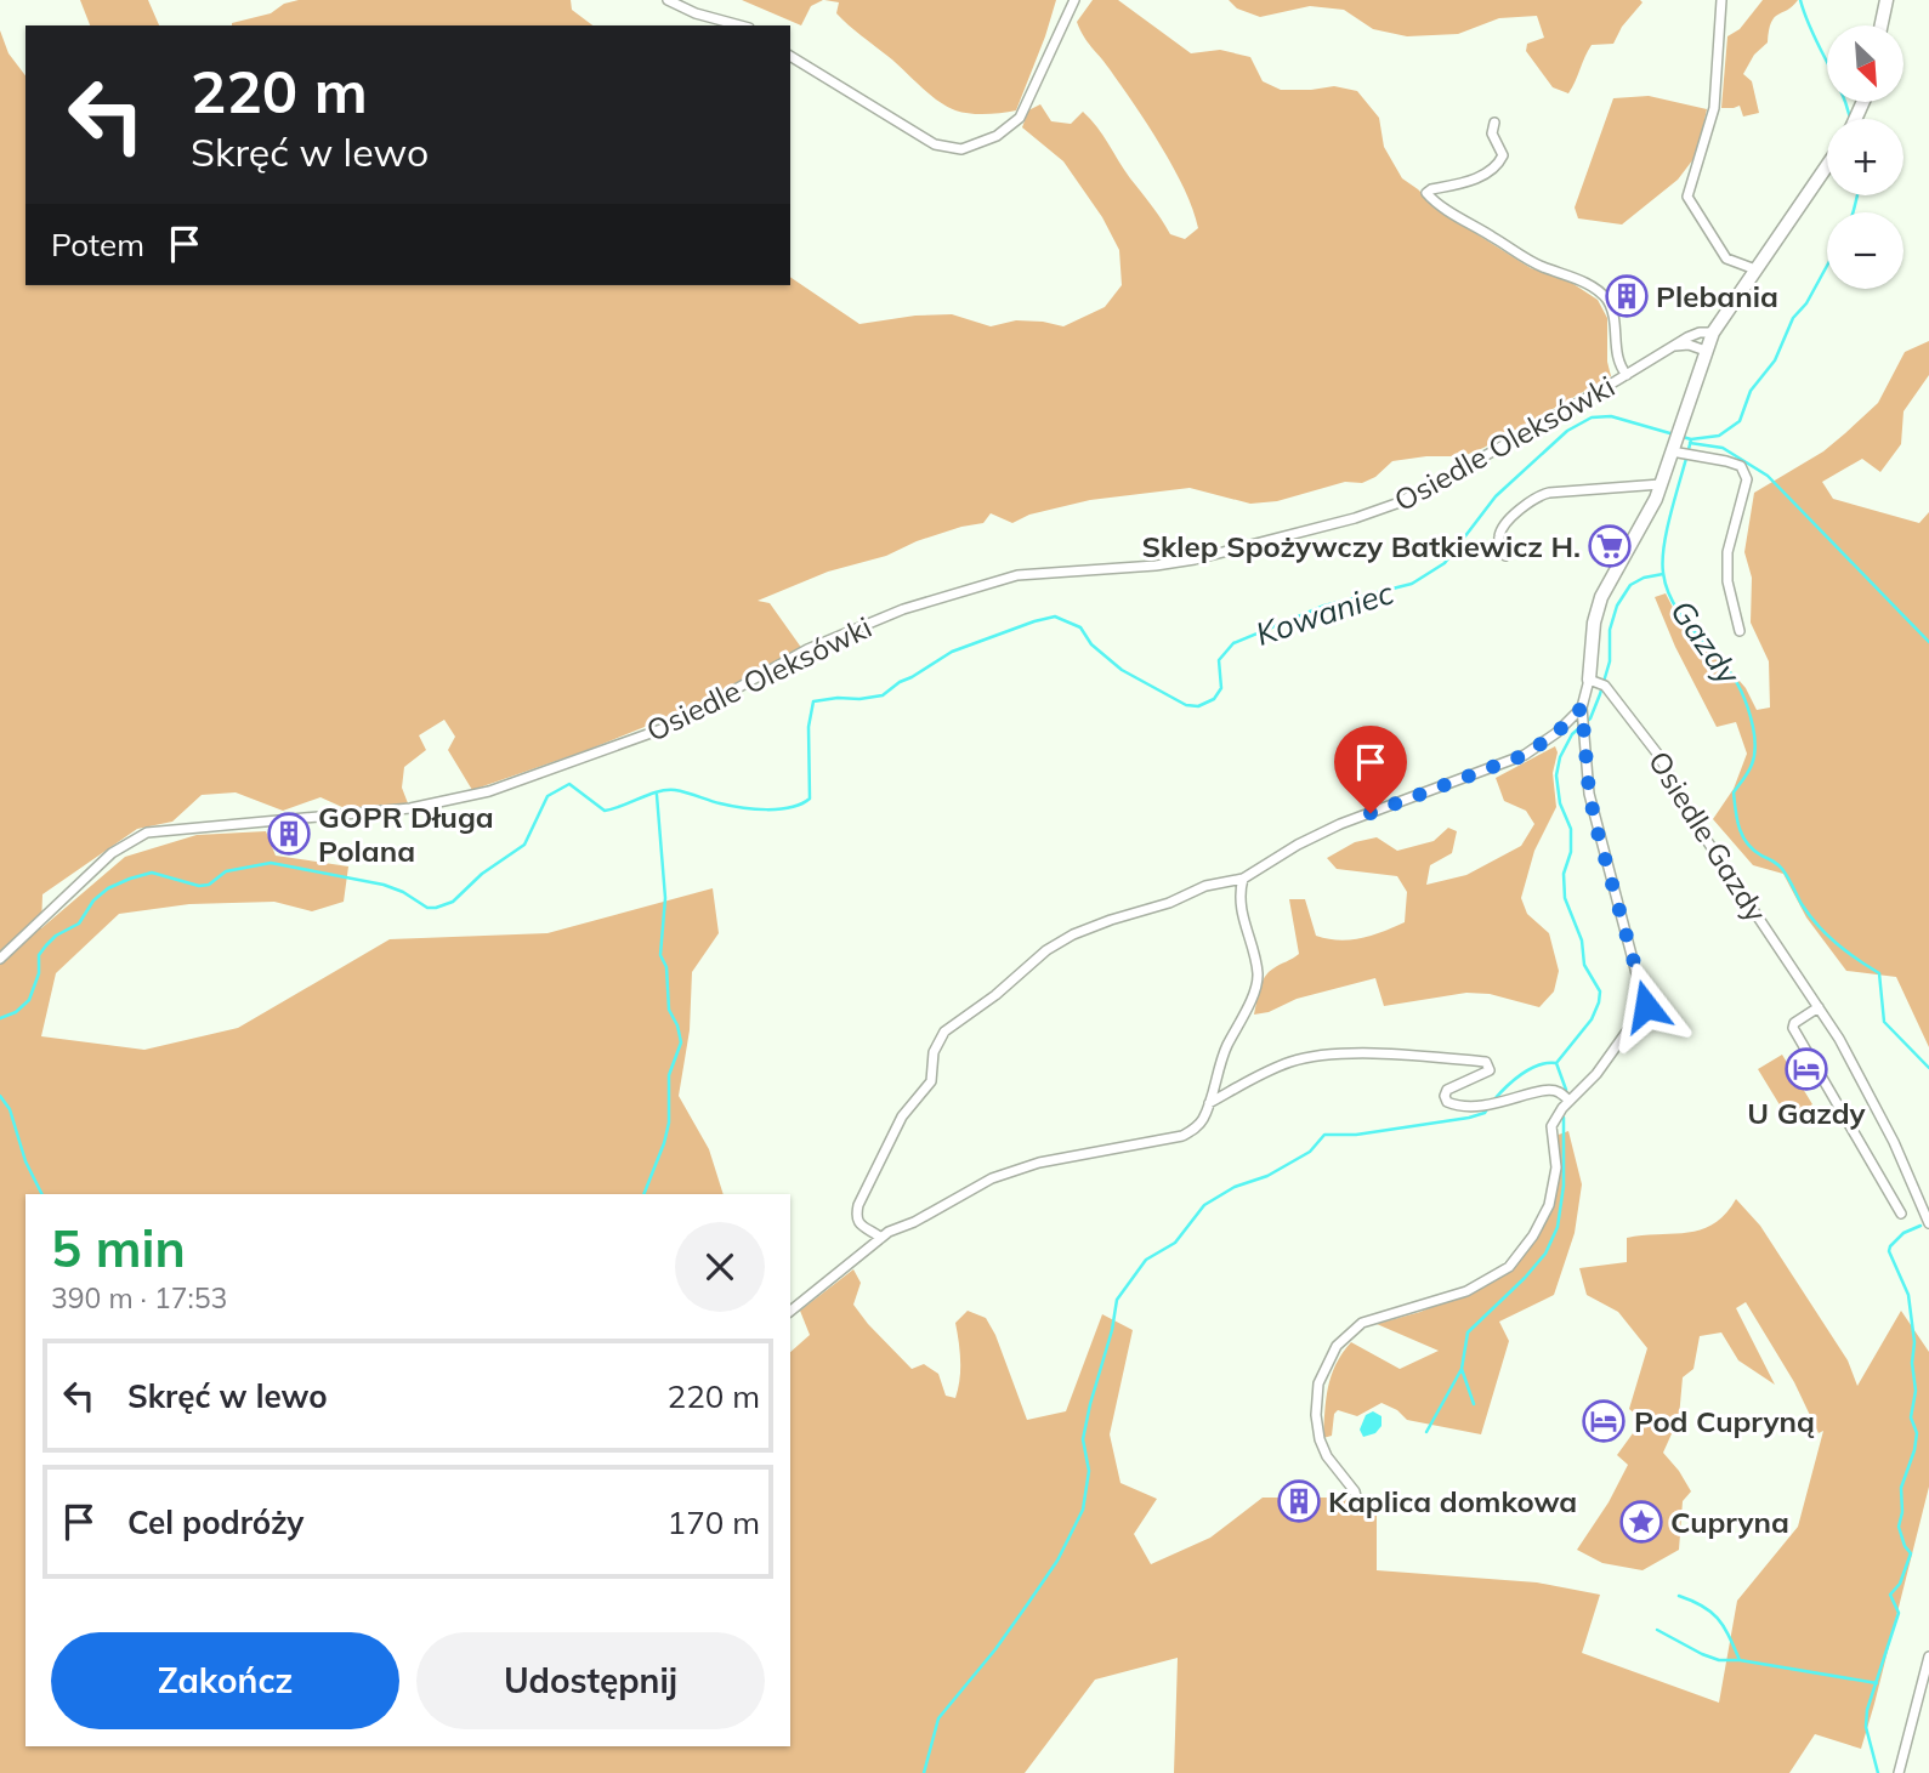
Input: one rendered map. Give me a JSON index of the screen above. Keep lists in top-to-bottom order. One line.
{"streets":{"street":["Osiedle Oleksówki","Osiedle Gazdy"]},"water":["Kowaniec","Gazdy"],"places":{"building":["Plebania","GOPR Długa Polana","Kaplica domkowa"],"supermarket":["Sklep Spożywczy Batkiewicz H."],"hotel":["U Gazdy","Pod Cupryną"],"place":["Cupryna"]},"north":"bottom right","page":{"map_buttons":["+","−"],"turn":["220 m","Skręć w lewo"],"then":"Potem","heading":["5 min","390 m · 17:53"],"list":[{"name":"Skręć w lewo","value":"220 m"},{"name":"Cel podróży","value":"170 m"}],"buttons":["Zakończ","Udostępnij"]}}
